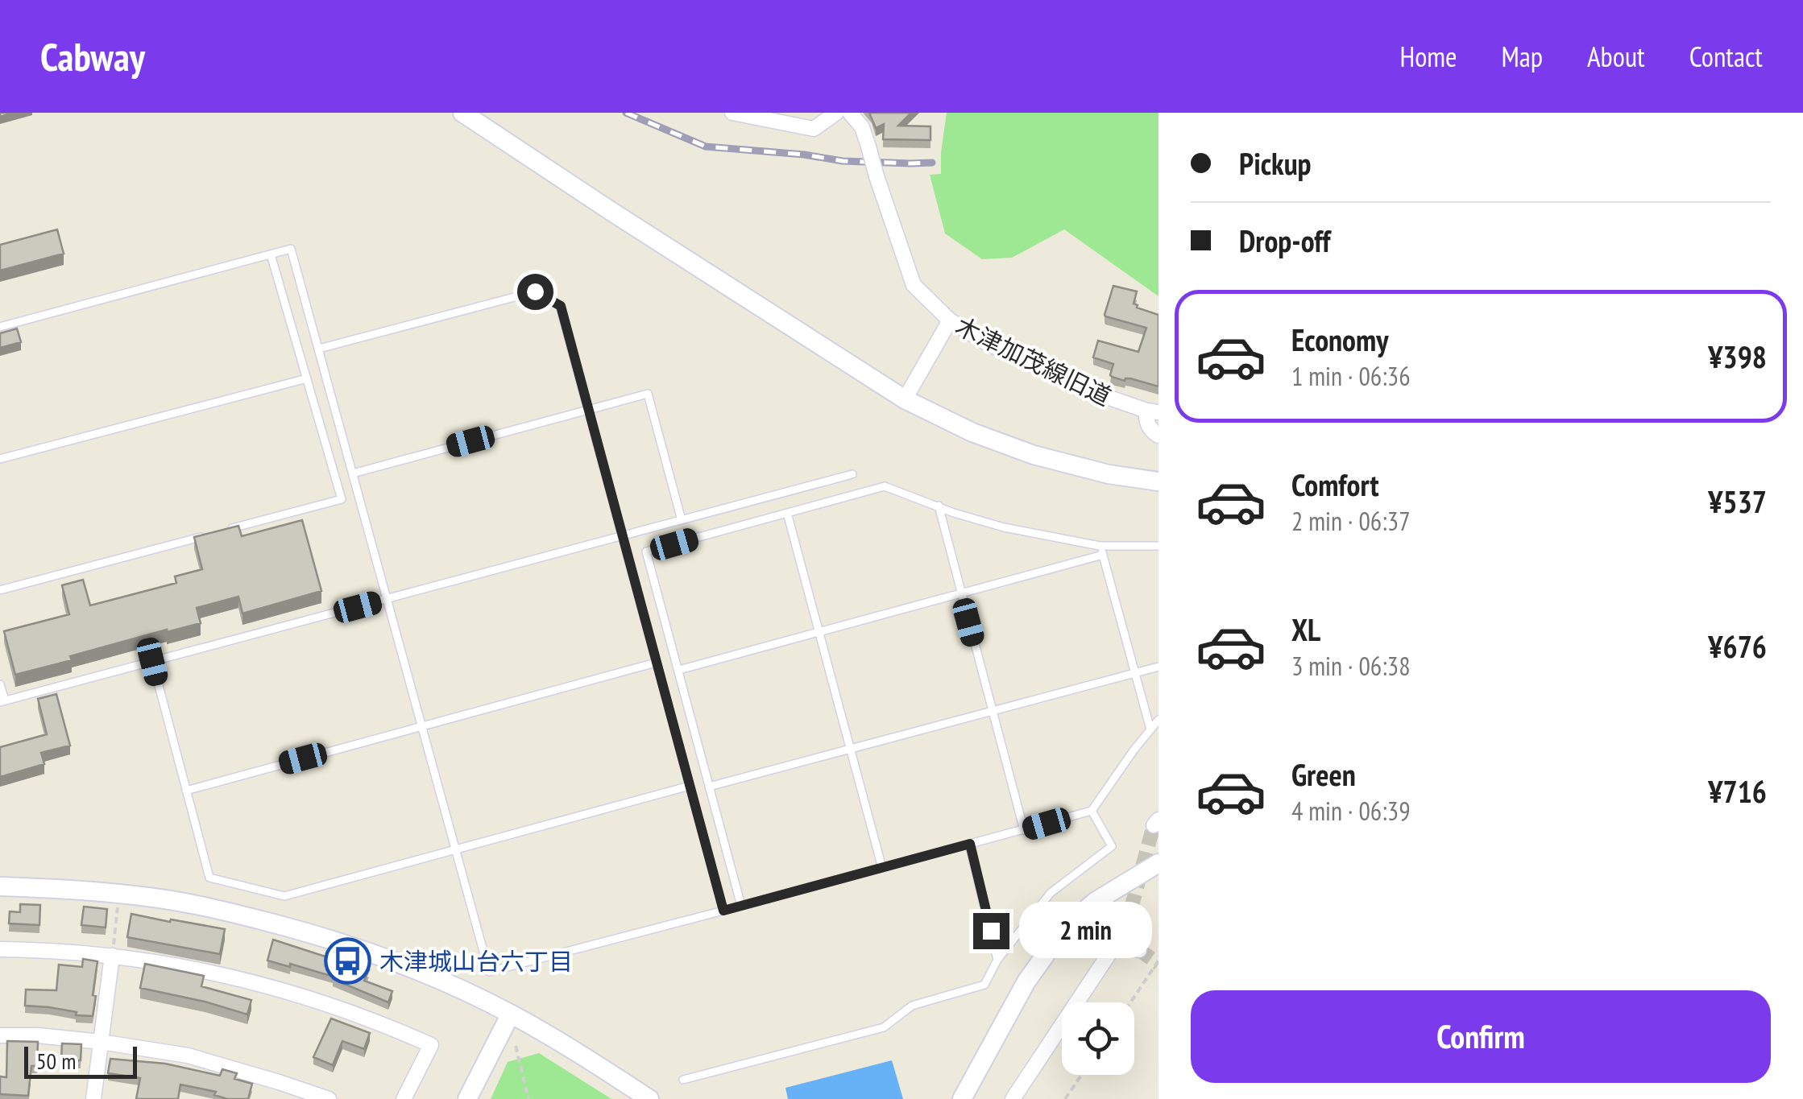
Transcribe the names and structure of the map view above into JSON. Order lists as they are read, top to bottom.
{
  "streets": {
    "street": ["木津加茂線旧道"]
  },
  "places": {
    "bus stop": ["木津城山台六丁目"]
  },
  "scale_bar": "50 m",
  "page": {
    "header": "Cabway",
    "nav": [
      "Home",
      "Map",
      "About",
      "Contact"
    ],
    "banner": ["Pickup", "Drop-off"],
    "list": [
      {
        "name": "Economy",
        "note": "1 min · 06:36",
        "value": "¥398"
      },
      {
        "name": "Comfort",
        "note": "2 min · 06:37",
        "value": "¥537"
      },
      {
        "name": "XL",
        "note": "3 min · 06:38",
        "value": "¥676"
      },
      {
        "name": "Green",
        "note": "4 min · 06:39",
        "value": "¥716"
      }
    ],
    "bubble": "2 min",
    "buttons": "Confirm",
    "scale": "50 m"
  }
}
